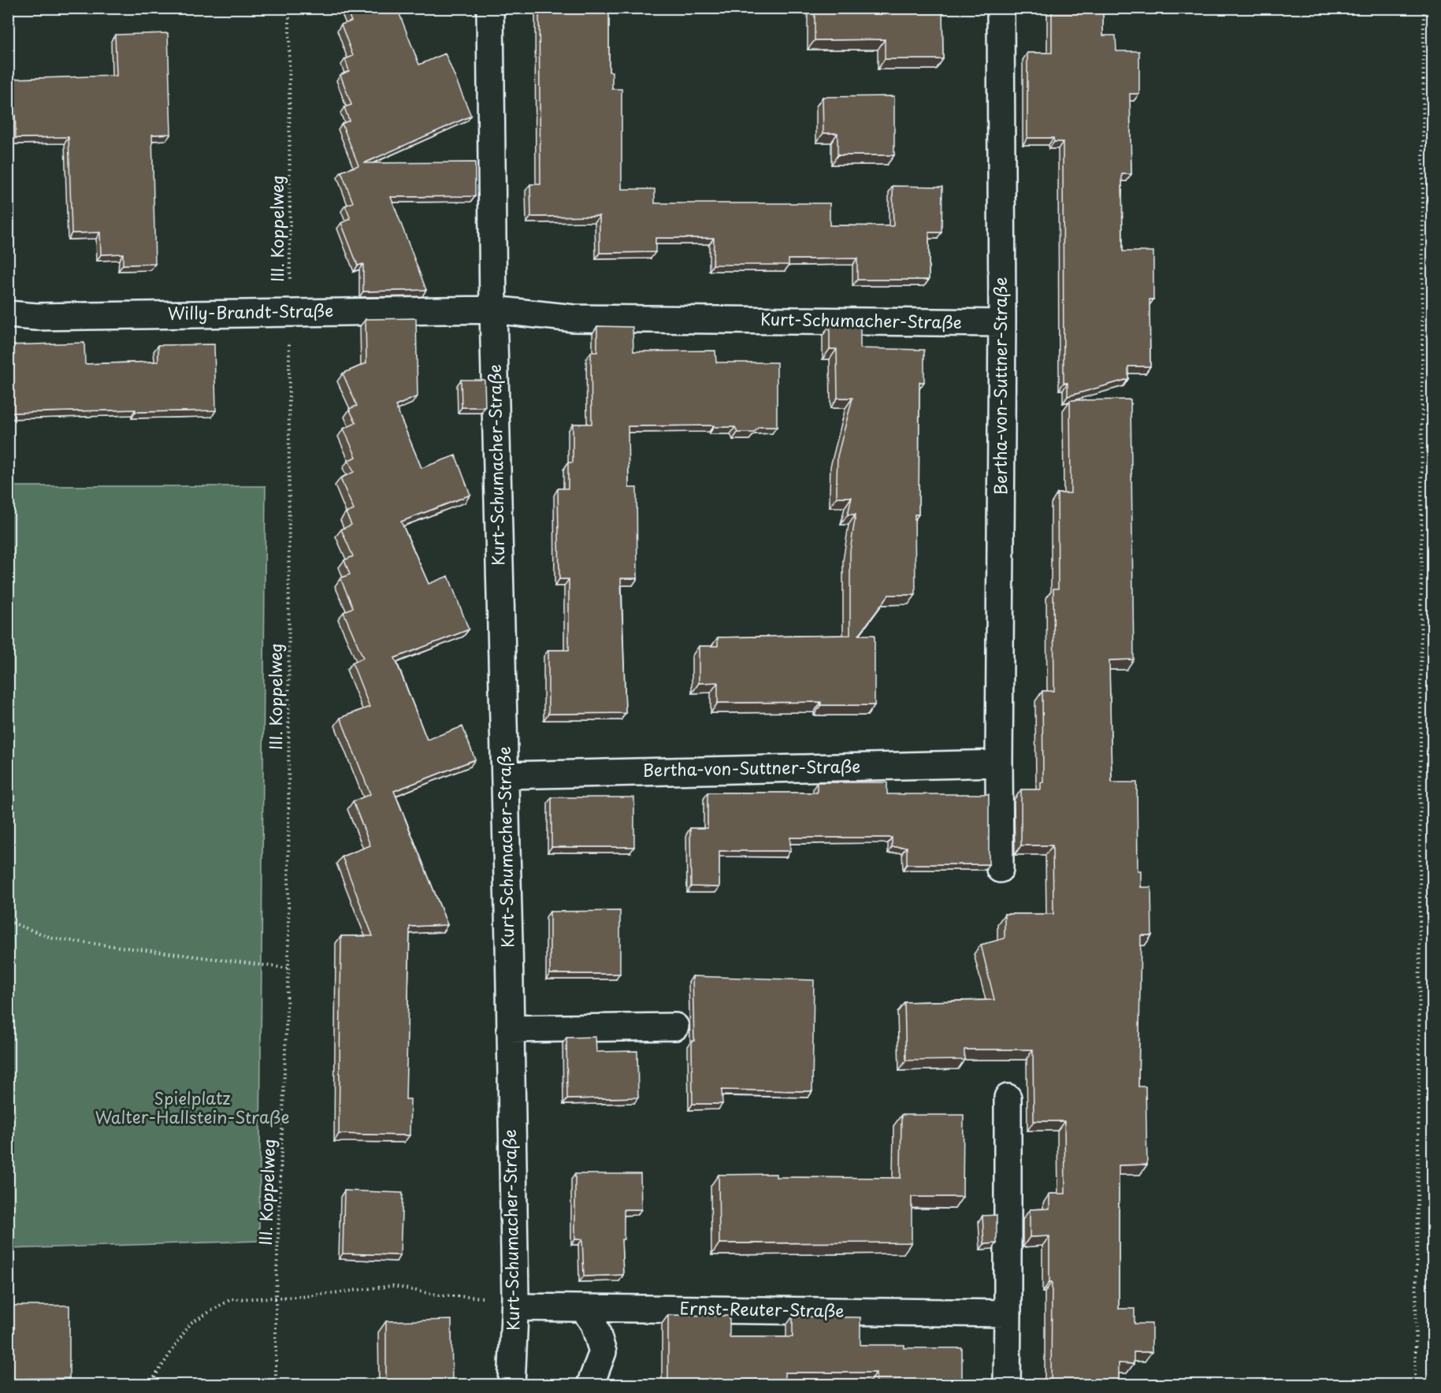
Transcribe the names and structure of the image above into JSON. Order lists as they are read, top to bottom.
{
  "streets": {
    "street": [
      "Willy-Brandt-Straße",
      "Kurt-Schumacher-Straße",
      "Bertha-von-Suttner-Straße",
      "Ernst-Reuter-Straße"
    ],
    "path": ["III. Koppelweg"]
  },
  "crossings": [
    ["III. Koppelweg", "Willy-Brandt-Straße"],
    ["Willy-Brandt-Straße", "Kurt-Schumacher-Straße"],
    ["Kurt-Schumacher-Straße", "Bertha-von-Suttner-Straße"],
    ["Kurt-Schumacher-Straße", "Ernst-Reuter-Straße"]
  ],
  "parks": ["Spielplatz Walter-Hallstein-Straße"]
}
